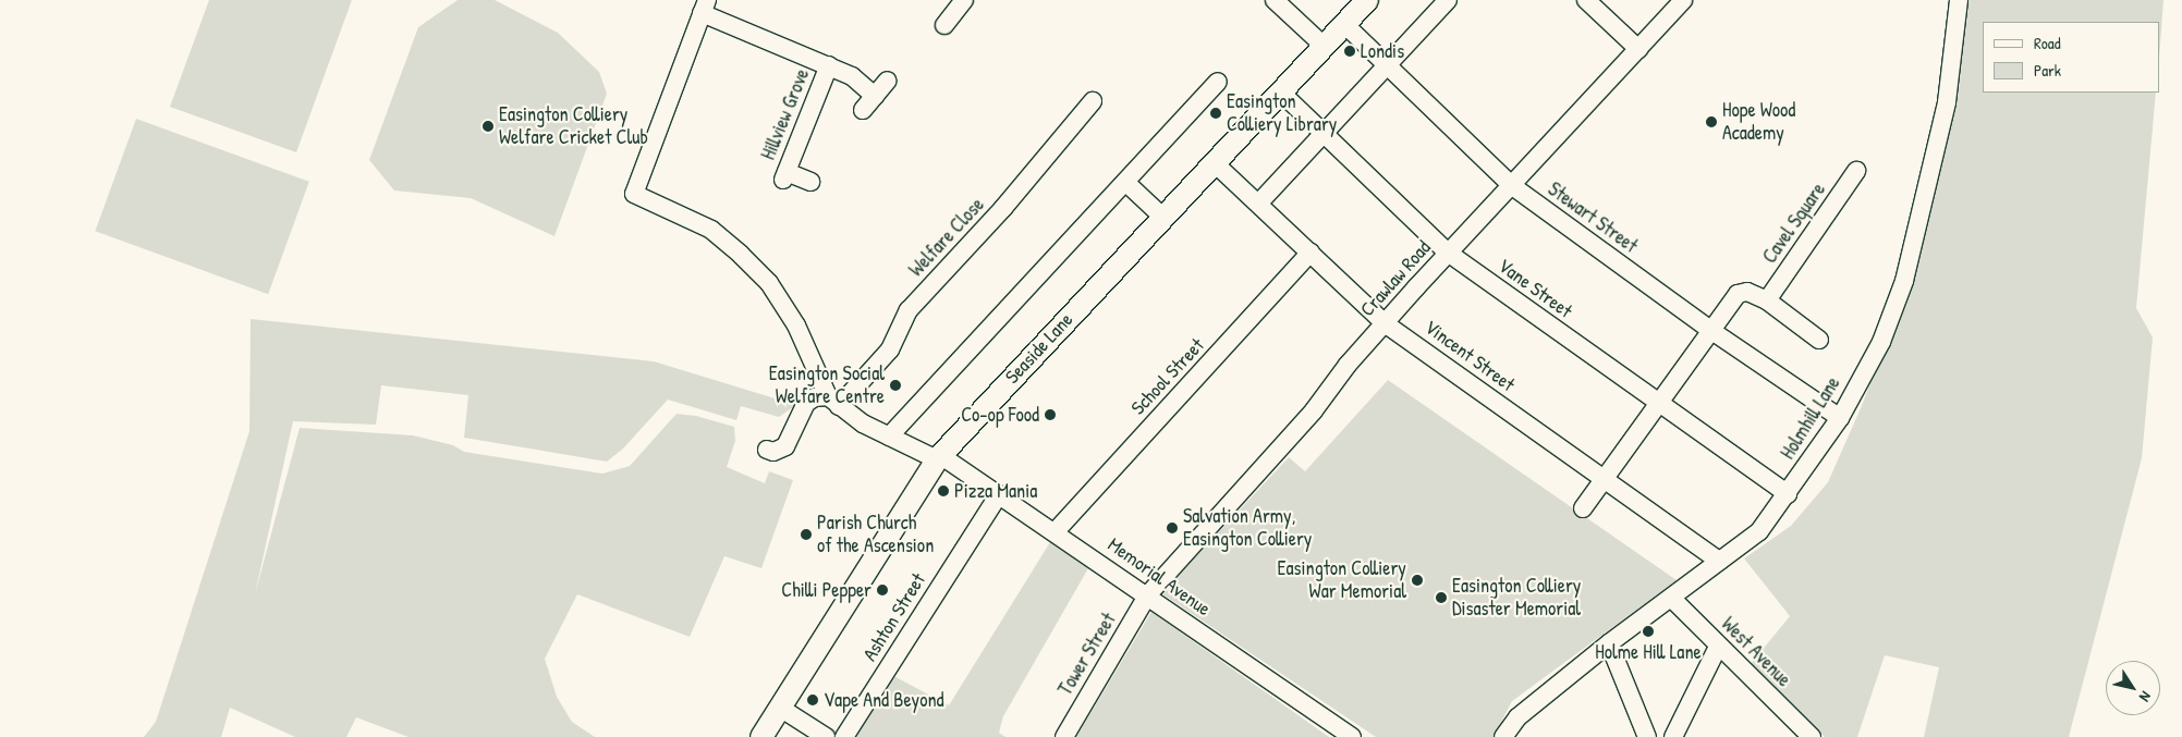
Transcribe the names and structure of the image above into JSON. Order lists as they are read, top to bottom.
{
  "streets": {
    "main road": ["Seaside Lane"],
    "street": [
      "Hillview Grove",
      "Stewart Street",
      "Cavel Square",
      "Welfare Close",
      "Crawlaw Road",
      "Vane Street",
      "Vincent Street",
      "School Street",
      "Holmhill Lane",
      "Memorial Avenue",
      "Ashton Street",
      "West Avenue",
      "Tower Street"
    ]
  },
  "crossings": [
    ["Stewart Street", "Crawlaw Road"],
    ["Stewart Street", "Seaside Lane"],
    ["Stewart Street", "Holmhill Lane"],
    ["Welfare Close", "Memorial Avenue"],
    ["Crawlaw Road", "Vane Street"],
    ["Crawlaw Road", "Vincent Street"],
    ["Crawlaw Road", "Memorial Avenue"],
    ["Crawlaw Road", "Tower Street"],
    ["Vane Street", "Seaside Lane"],
    ["Vane Street", "Holmhill Lane"],
    ["Seaside Lane", "Vincent Street"],
    ["Seaside Lane", "Memorial Avenue"],
    ["Vincent Street", "School Street"],
    ["Vincent Street", "Holmhill Lane"],
    ["School Street", "Memorial Avenue"],
    ["Holmhill Lane", "West Avenue"],
    ["Memorial Avenue", "Ashton Street"],
    ["Memorial Avenue", "Tower Street"]
  ],
  "places": [
    "Londis",
    "Easington Colliery Library",
    "Hope Wood Academy",
    "Easington Colliery Welfare Cricket Club",
    "Easington Social Welfare Centre",
    "Co-op Food",
    "Pizza Mania",
    "Salvation Army, Easington Colliery",
    "Parish Church of the Ascension",
    "Easington Colliery War Memorial",
    "Chilli Pepper",
    "Easington Colliery Disaster Memorial",
    "Holme Hill Lane",
    "Vape And Beyond"
  ],
  "legend": ["Road", "Park"],
  "north": "bottom right"
}
